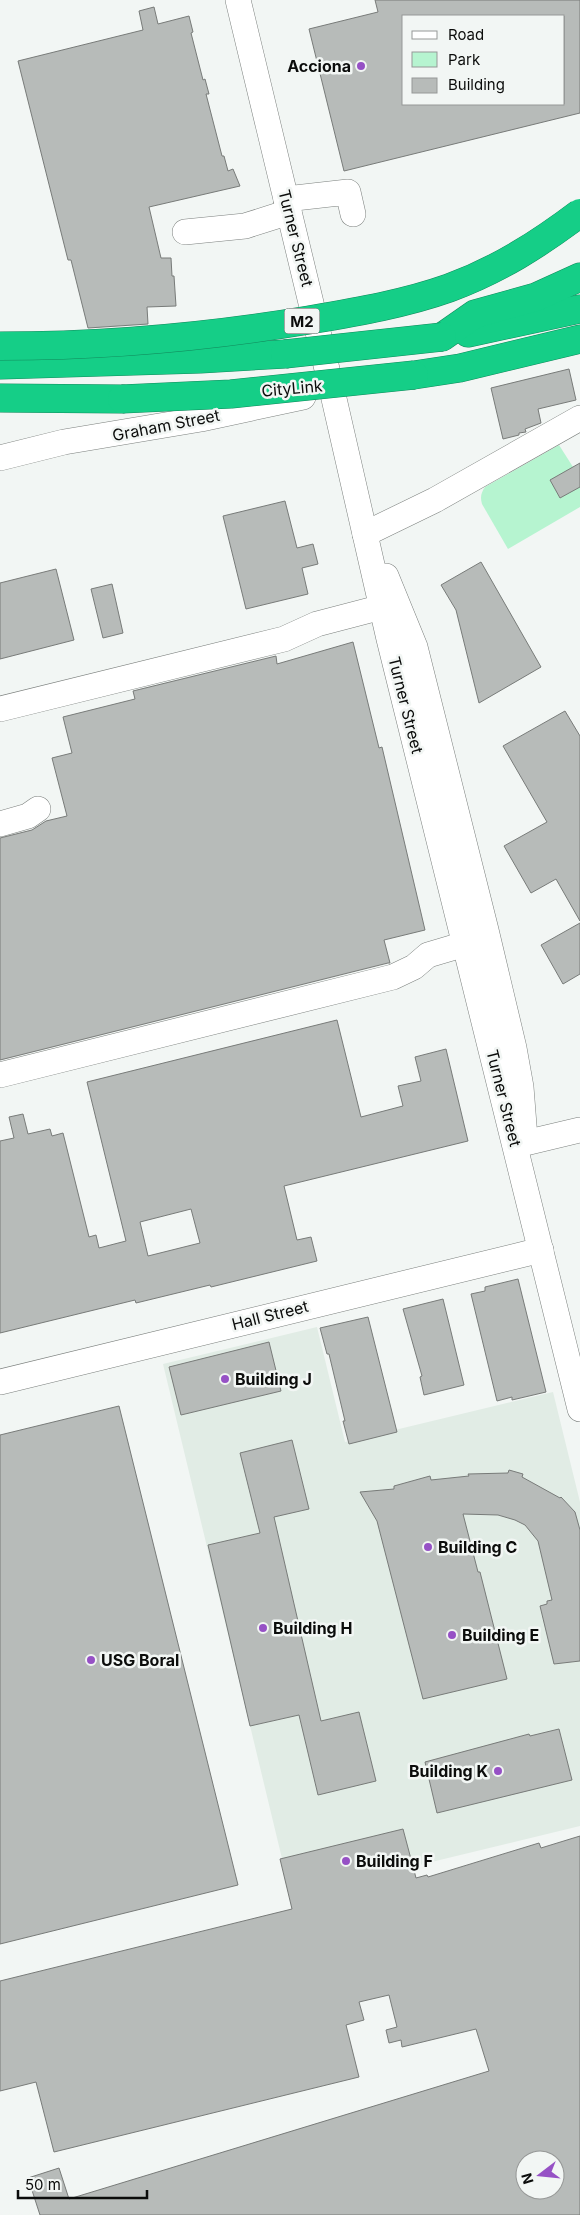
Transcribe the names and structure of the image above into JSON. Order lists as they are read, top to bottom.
{
  "streets": {
    "highway": ["M2", "CityLink"],
    "street": ["Turner Street", "Graham Street", "Hall Street"]
  },
  "crossings": [
    ["Turner Street", "Graham Street"],
    ["Turner Street", "Hall Street"]
  ],
  "places": [
    "Acciona",
    "Building J",
    "Building C",
    "Building H",
    "Building E",
    "USG Boral",
    "Building K",
    "Building F"
  ],
  "legend": ["Road", "Park", "Building"],
  "scale_bar": "50 m",
  "north": "left"
}
